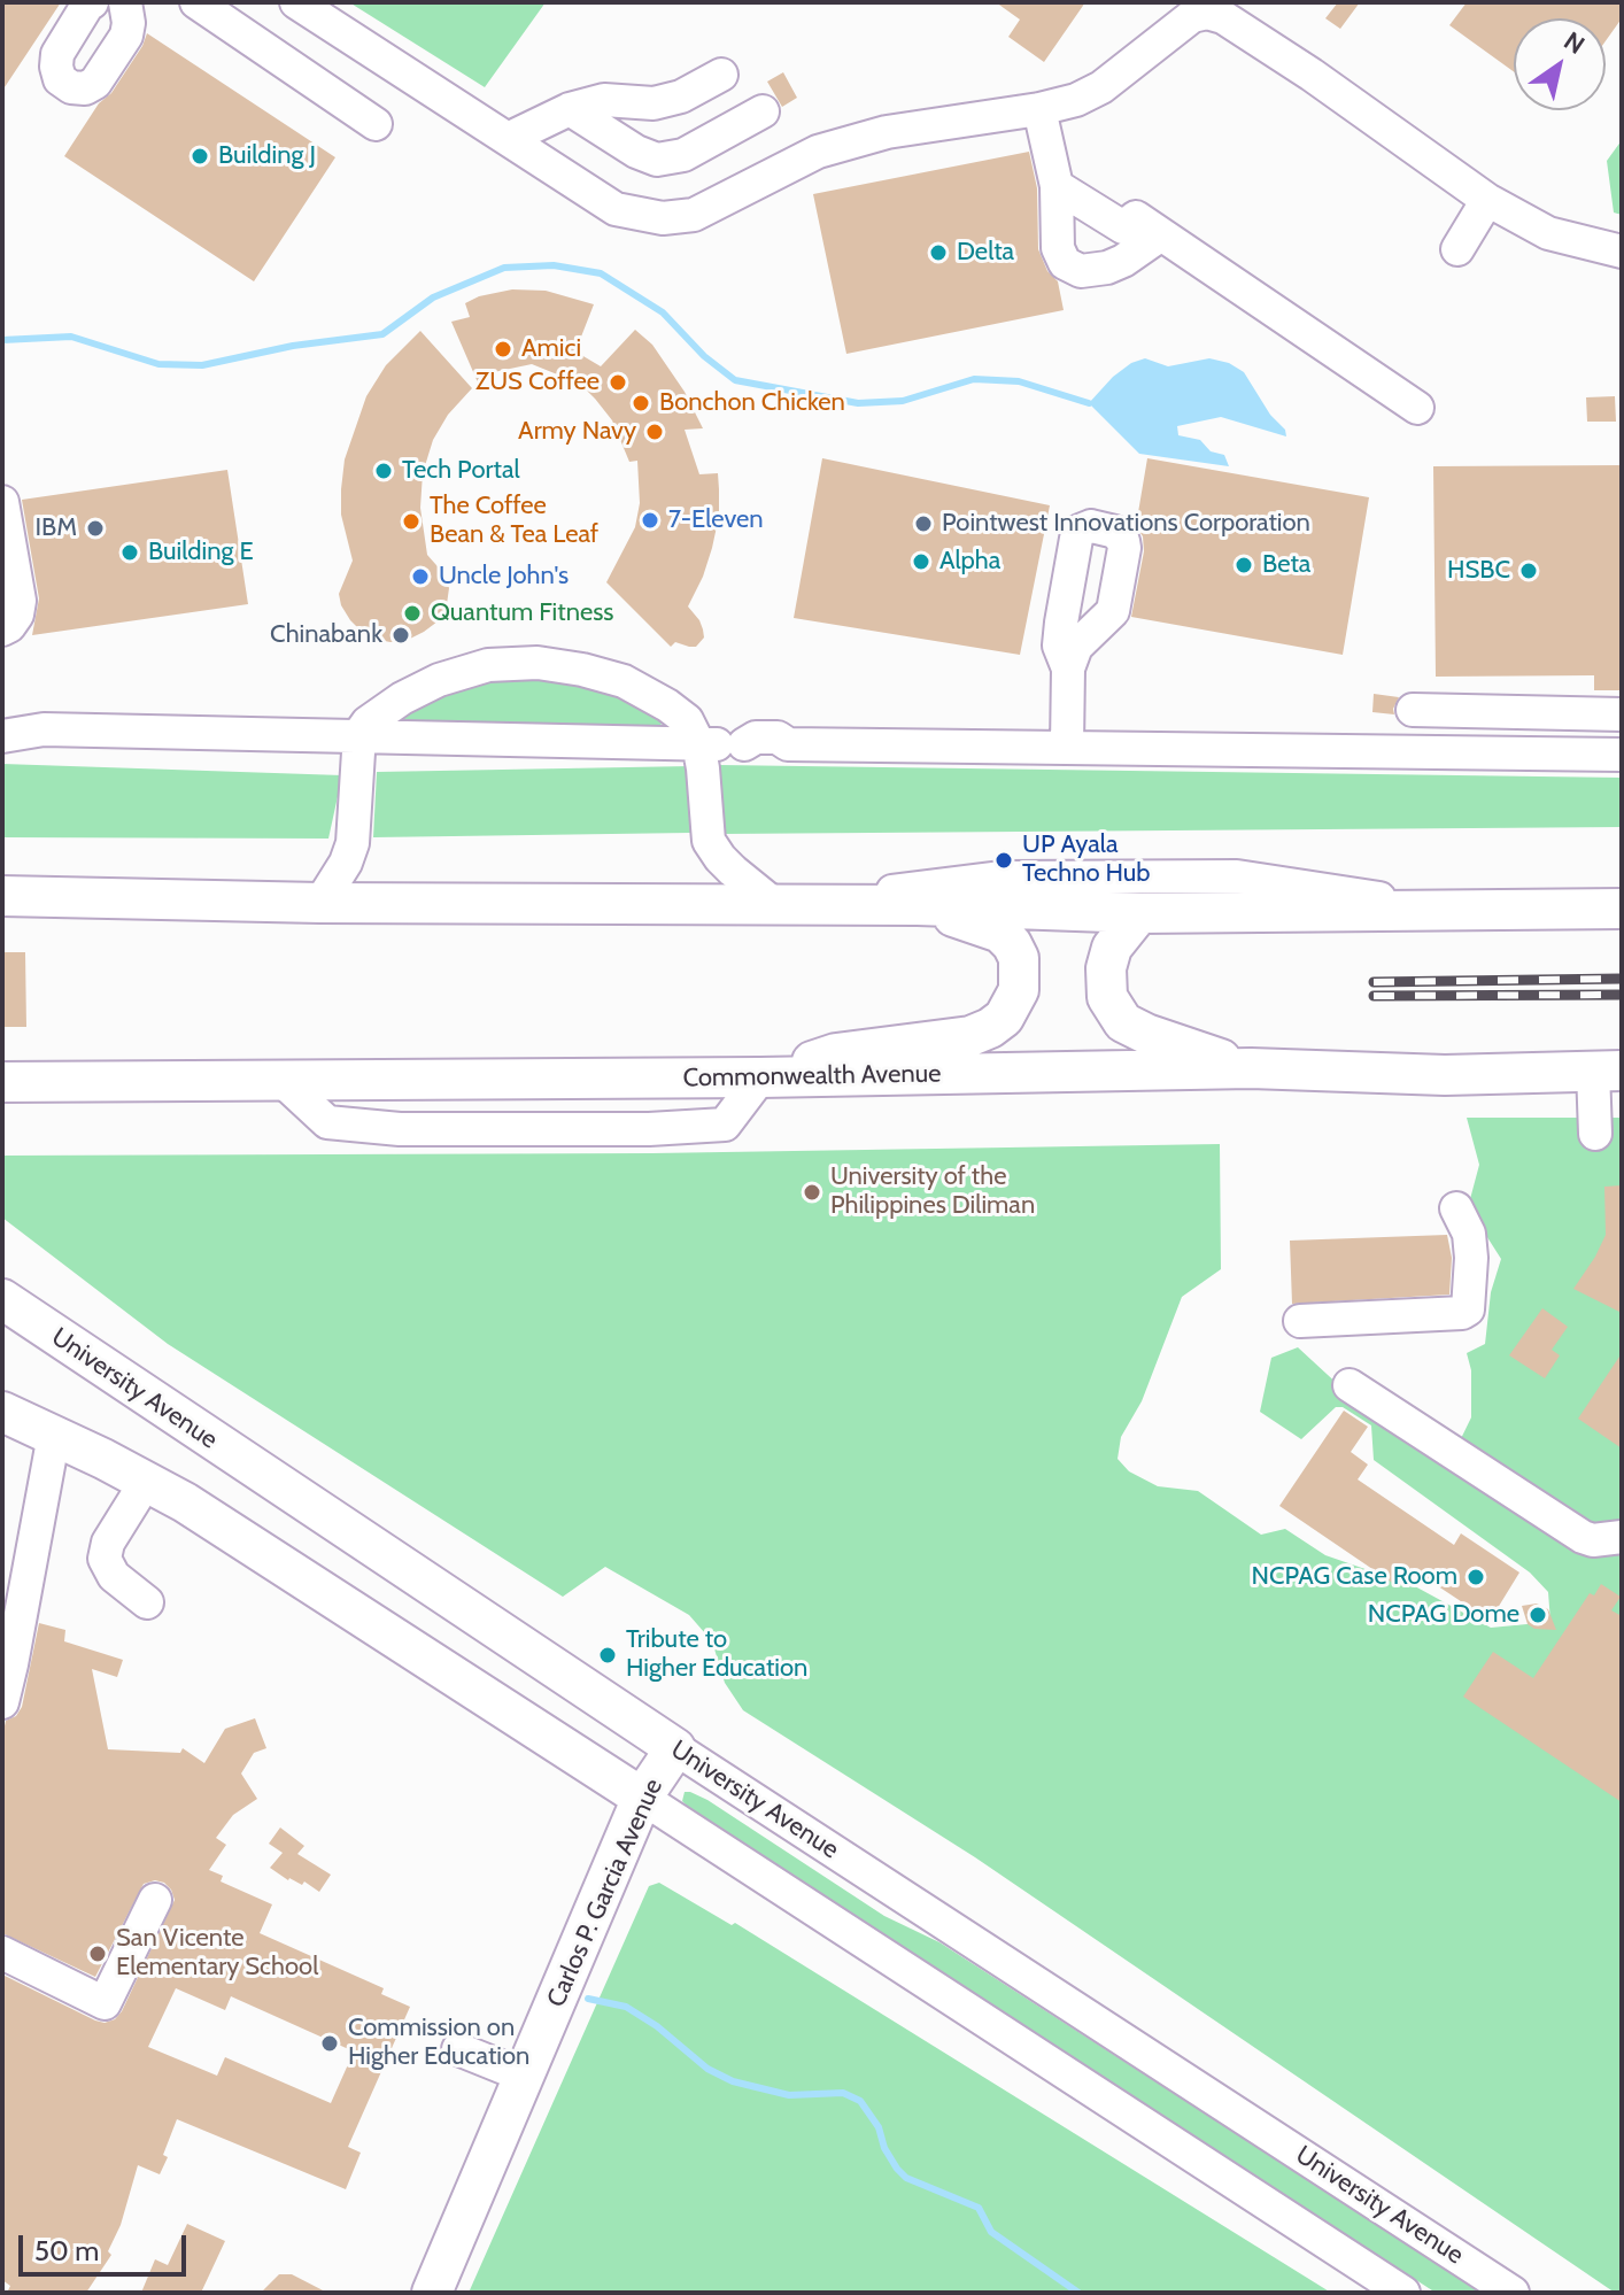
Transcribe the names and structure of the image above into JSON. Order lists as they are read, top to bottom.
{
  "streets": {
    "main road": ["Commonwealth Avenue", "University Avenue", "Carlos P. Garcia Avenue"]
  },
  "crossings": [
    ["University Avenue", "Carlos P. Garcia Avenue"]
  ],
  "places": [
    "Building J",
    "Delta",
    "Amici",
    "ZUS Coffee",
    "Bonchon Chicken",
    "Army Navy",
    "Tech Portal",
    "7-Eleven",
    "The Coffee Bean & Tea Leaf",
    "Pointwest Innovations Corporation",
    "IBM",
    "Building E",
    "Alpha",
    "Beta",
    "HSBC",
    "Uncle John's",
    "Quantum Fitness",
    "Chinabank",
    "UP Ayala Techno Hub",
    "University of the Philippines Diliman",
    "NCPAG Case Room",
    "NCPAG Dome",
    "Tribute to Higher Education",
    "San Vicente Elementary School",
    "Commission on Higher Education"
  ],
  "scale_bar": "50 m",
  "north": "top right"
}
